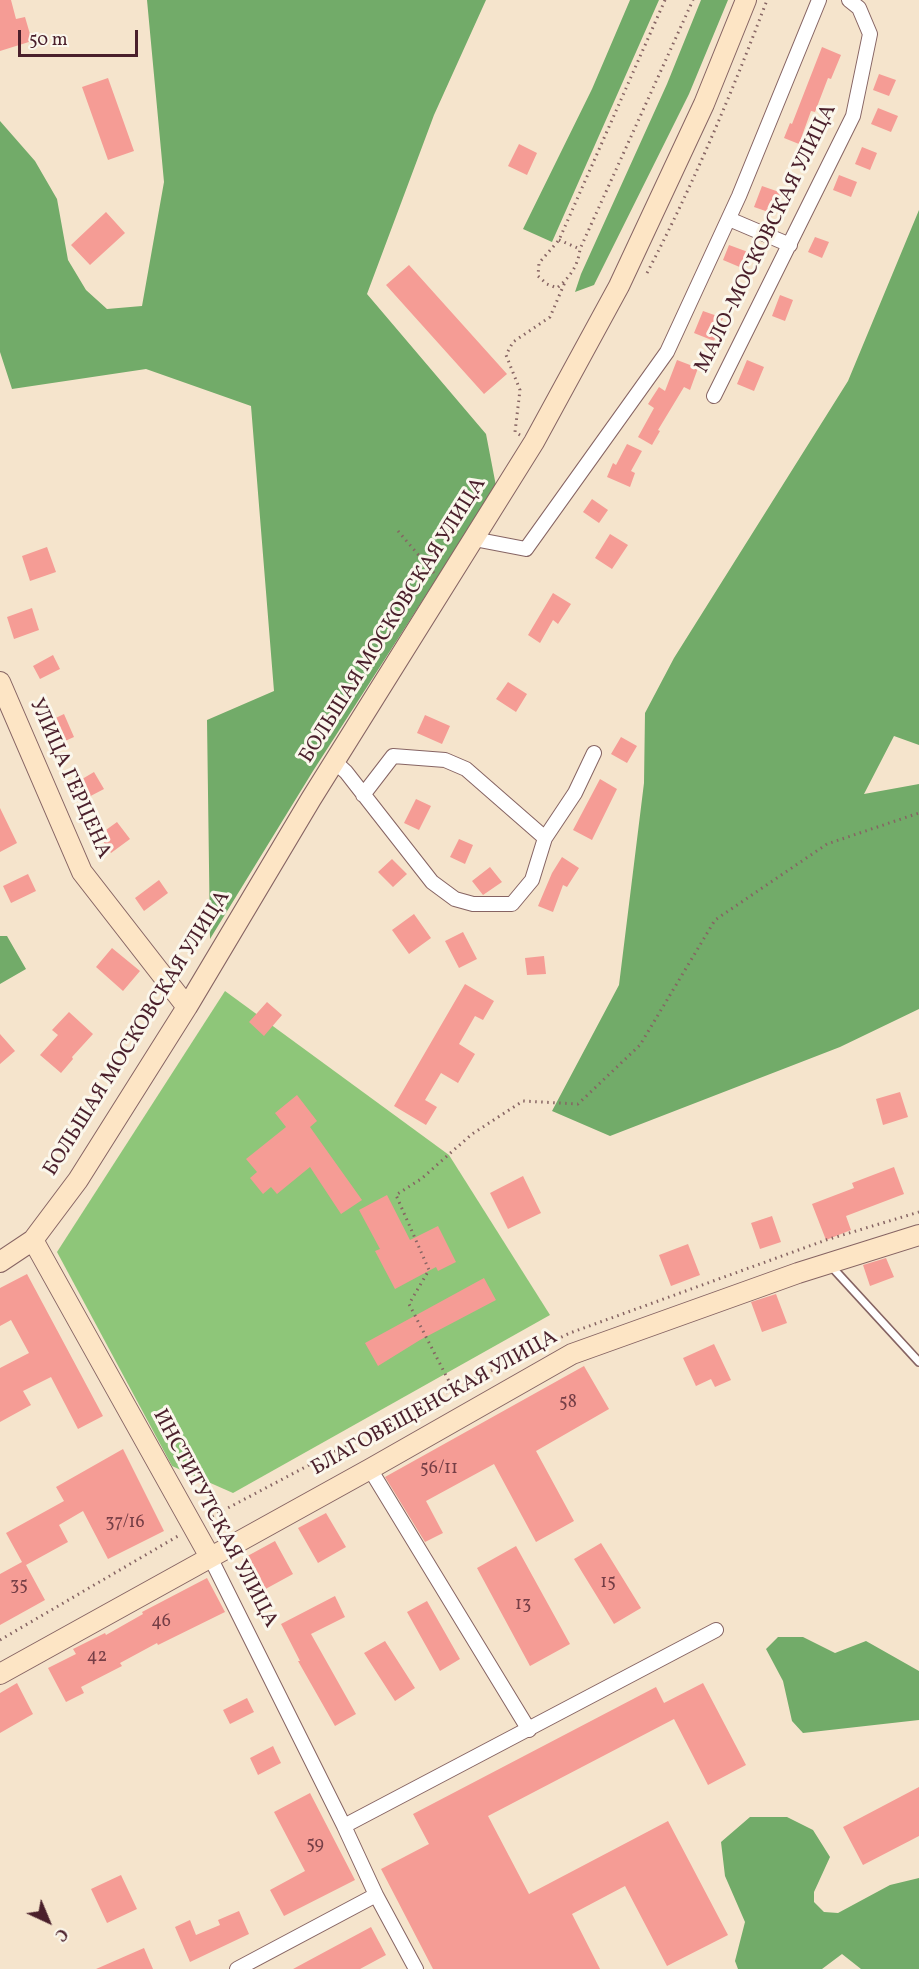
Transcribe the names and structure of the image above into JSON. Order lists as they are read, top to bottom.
{
  "streets": {
    "main road": [
      "БОЛЬШАЯ МОСКОВСКАЯ УЛИЦА",
      "УЛИЦА ГЕРЦЕНА",
      "БЛАГОВЕЩЕНСКАЯ УЛИЦА",
      "ИНСТИТУТСКАЯ УЛИЦА"
    ],
    "street": ["МАЛО-МОСКОВСКАЯ УЛИЦА"]
  },
  "crossings": [
    ["БОЛЬШАЯ МОСКОВСКАЯ УЛИЦА", "УЛИЦА ГЕРЦЕНА"],
    ["БОЛЬШАЯ МОСКОВСКАЯ УЛИЦА", "ИНСТИТУТСКАЯ УЛИЦА"],
    ["БЛАГОВЕЩЕНСКАЯ УЛИЦА", "ИНСТИТУТСКАЯ УЛИЦА"]
  ],
  "house_numbers": [
    "58",
    "56/11",
    "37/16",
    "15",
    "35",
    "13",
    "46",
    "42",
    "59"
  ],
  "scale_bar": "50 m",
  "north": "bottom right"
}
